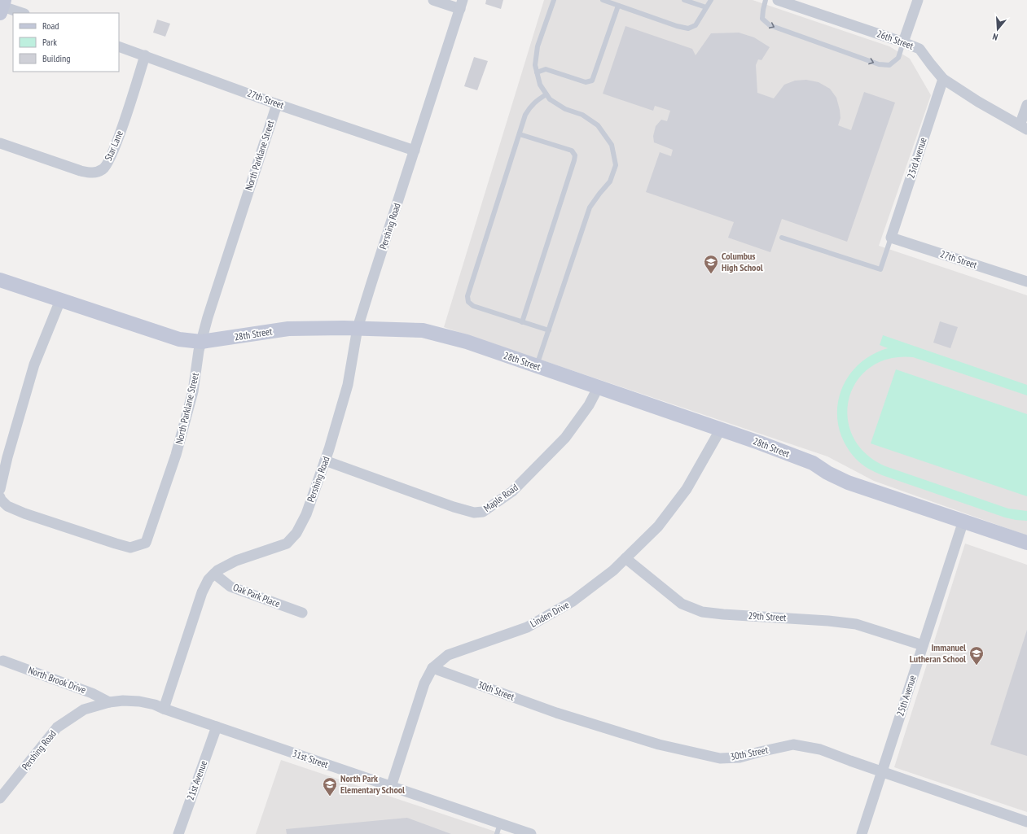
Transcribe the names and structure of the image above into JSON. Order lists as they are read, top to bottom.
{
  "streets": {
    "street": [
      "26th Street",
      "27th Street",
      "Star Lane",
      "North Parklane Street",
      "23rd Avenue",
      "Pershing Road",
      "28th Street",
      "Maple Road",
      "Oak Park Place",
      "Linden Drive",
      "29th Street",
      "North Brook Drive",
      "30th Street",
      "25th Avenue",
      "31st Street",
      "21st Avenue"
    ]
  },
  "crossings": [
    ["26th Street", "23rd Avenue"],
    ["27th Street", "Star Lane"],
    ["27th Street", "North Parklane Street"],
    ["27th Street", "23rd Avenue"],
    ["27th Street", "Pershing Road"],
    ["North Parklane Street", "28th Street"],
    ["Pershing Road", "28th Street"],
    ["Pershing Road", "Maple Road"],
    ["Pershing Road", "Oak Park Place"],
    ["Pershing Road", "North Brook Drive"],
    ["Pershing Road", "31st Street"],
    ["28th Street", "Maple Road"],
    ["28th Street", "Linden Drive"],
    ["28th Street", "25th Avenue"],
    ["Linden Drive", "29th Street"],
    ["Linden Drive", "30th Street"],
    ["Linden Drive", "31st Street"],
    ["29th Street", "25th Avenue"],
    ["30th Street", "25th Avenue"],
    ["31st Street", "21st Avenue"]
  ],
  "places": {
    "school or university": ["Columbus High School", "Immanuel Lutheran School", "North Park Elementary School"]
  },
  "legend": ["Road", "Park", "Building"],
  "north": "bottom"
}
